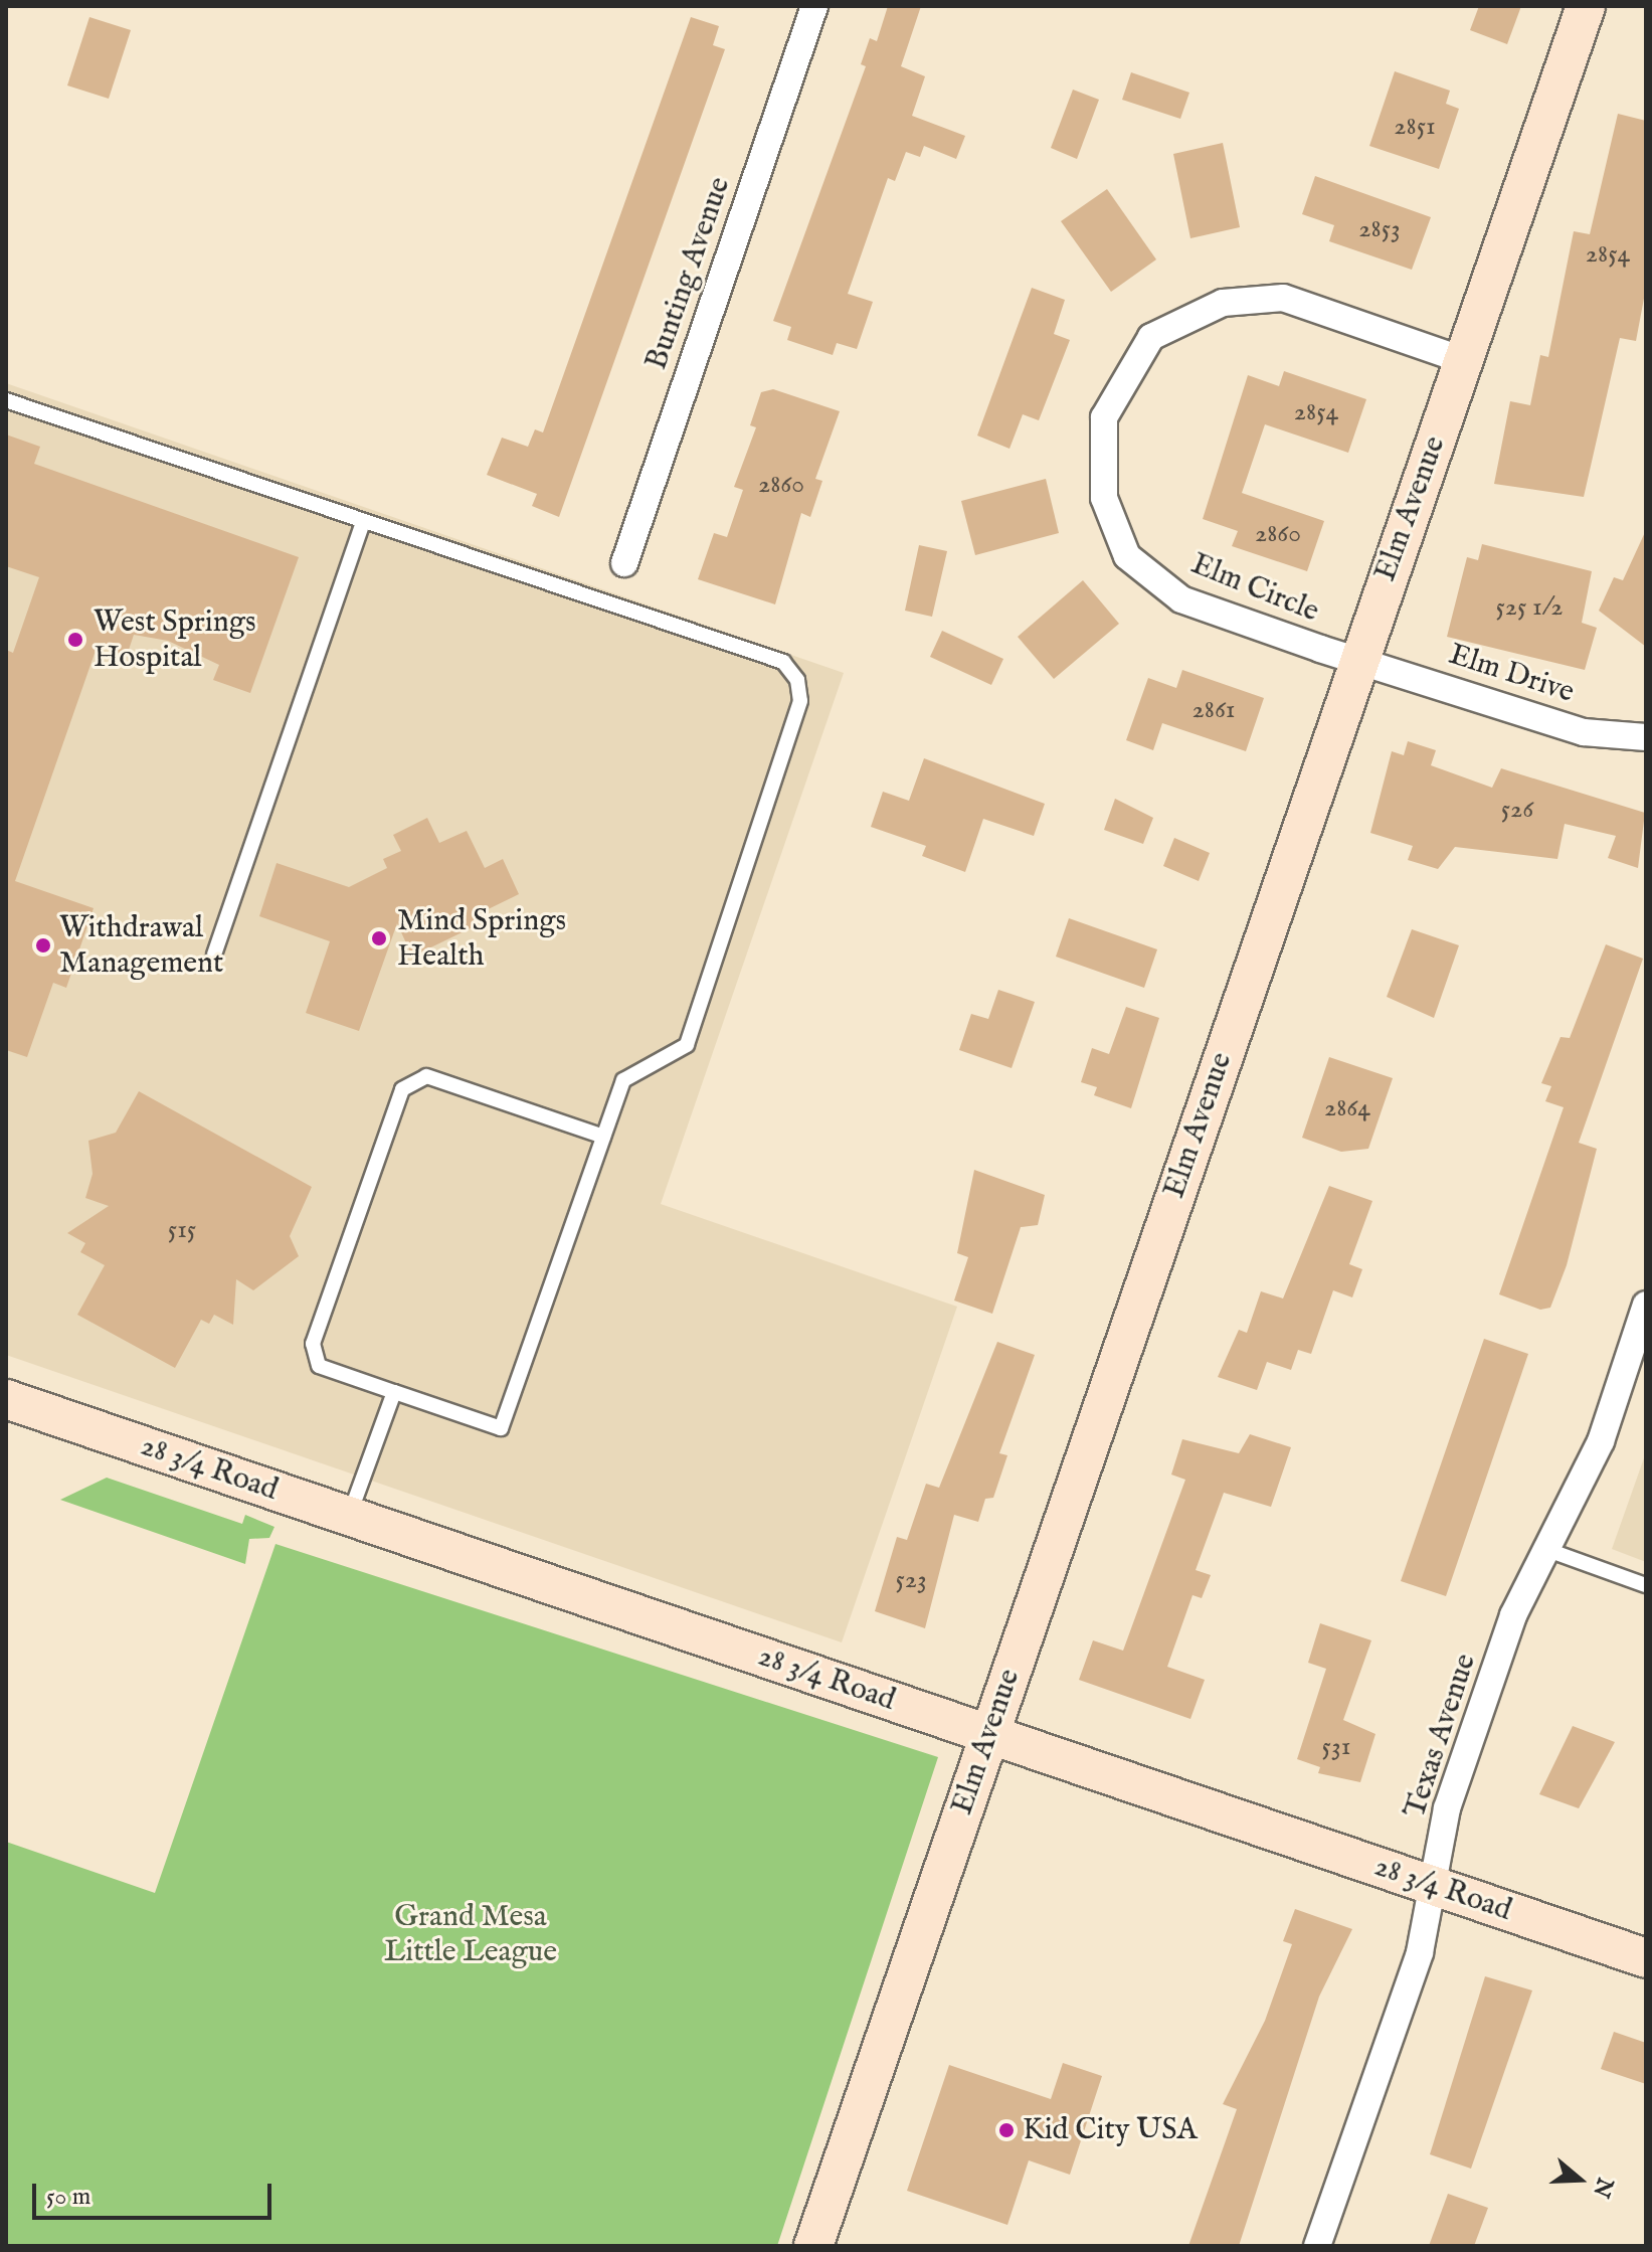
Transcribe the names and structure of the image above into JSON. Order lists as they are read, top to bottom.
{
  "streets": {
    "street": [
      "Bunting Avenue",
      "Elm Avenue",
      "Elm Circle",
      "Elm Drive",
      "28 3/4 Road",
      "Texas Avenue"
    ]
  },
  "crossings": [
    ["Elm Avenue", "Elm Circle"],
    ["Elm Avenue", "Elm Drive"],
    ["Elm Avenue", "28 3/4 Road"],
    ["Elm Circle", "Elm Drive"],
    ["28 3/4 Road", "Texas Avenue"]
  ],
  "parks": ["Grand Mesa Little League"],
  "places": [
    "West Springs Hospital",
    "Mind Springs Health",
    "Withdrawal Management",
    "Kid City USA"
  ],
  "house_numbers": [
    "2851",
    "2853",
    "2854",
    "2854",
    "2860",
    "2860",
    "525 1/2",
    "2861",
    "526",
    "2864",
    "515",
    "523",
    "531"
  ],
  "scale_bar": "50 m",
  "north": "right"
}
